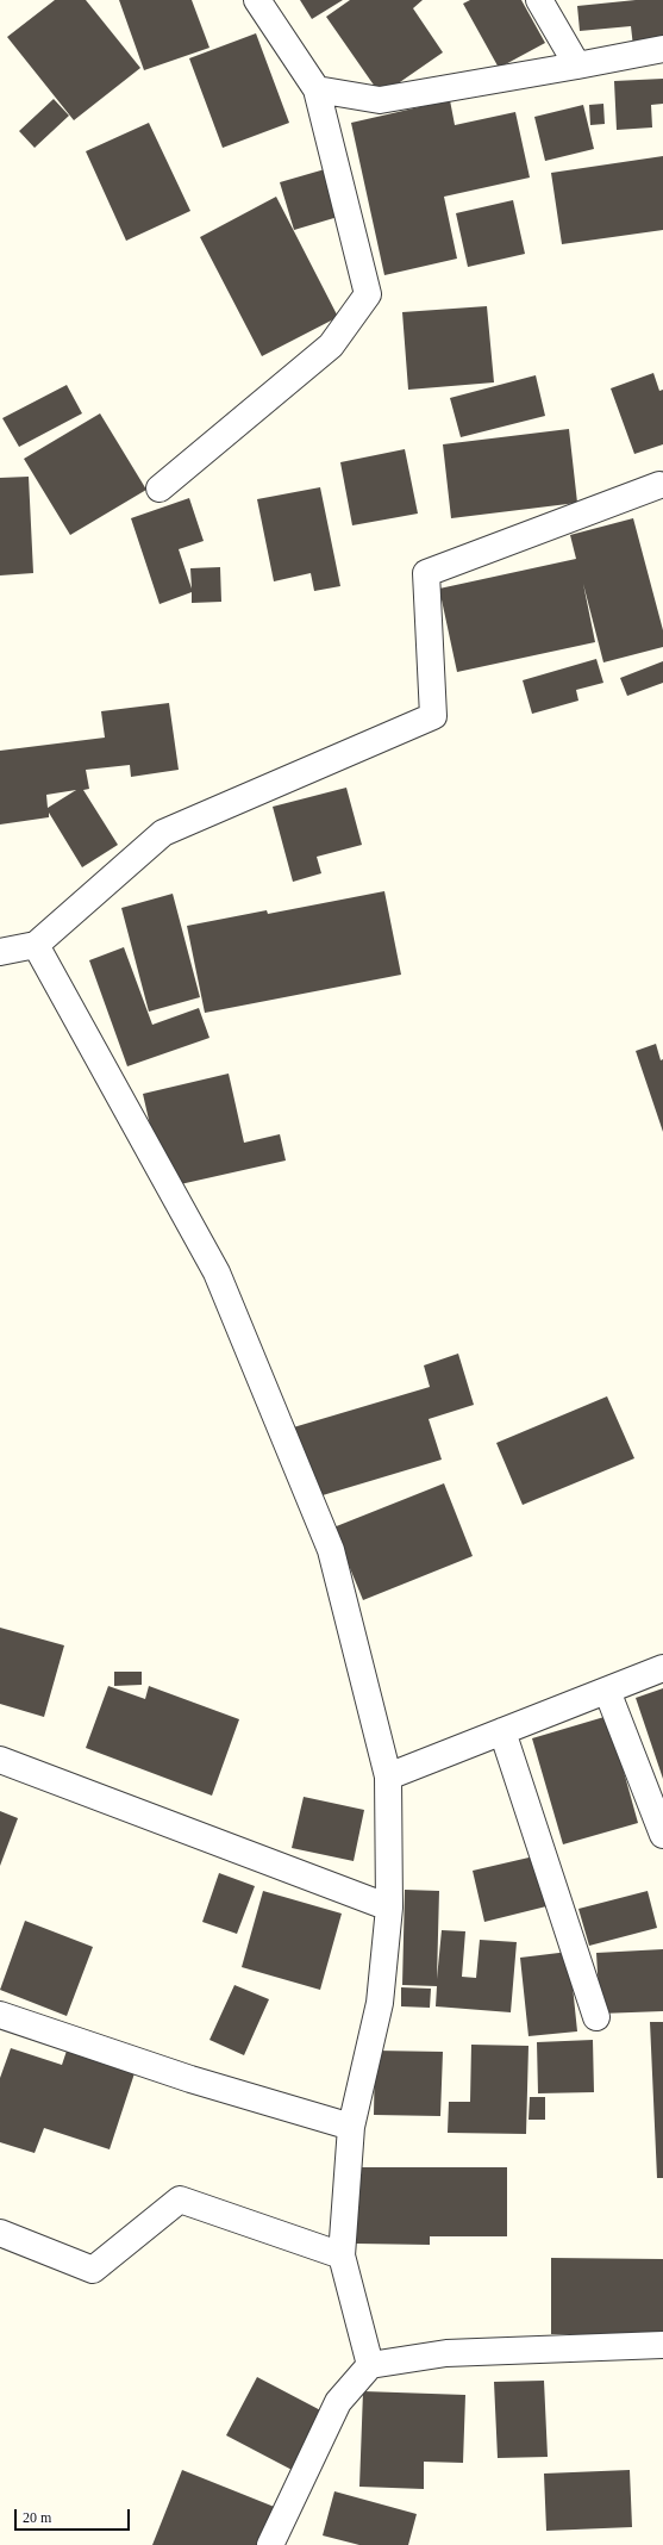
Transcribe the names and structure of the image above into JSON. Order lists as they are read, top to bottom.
{
  "scale_bar": "20 m"
}
